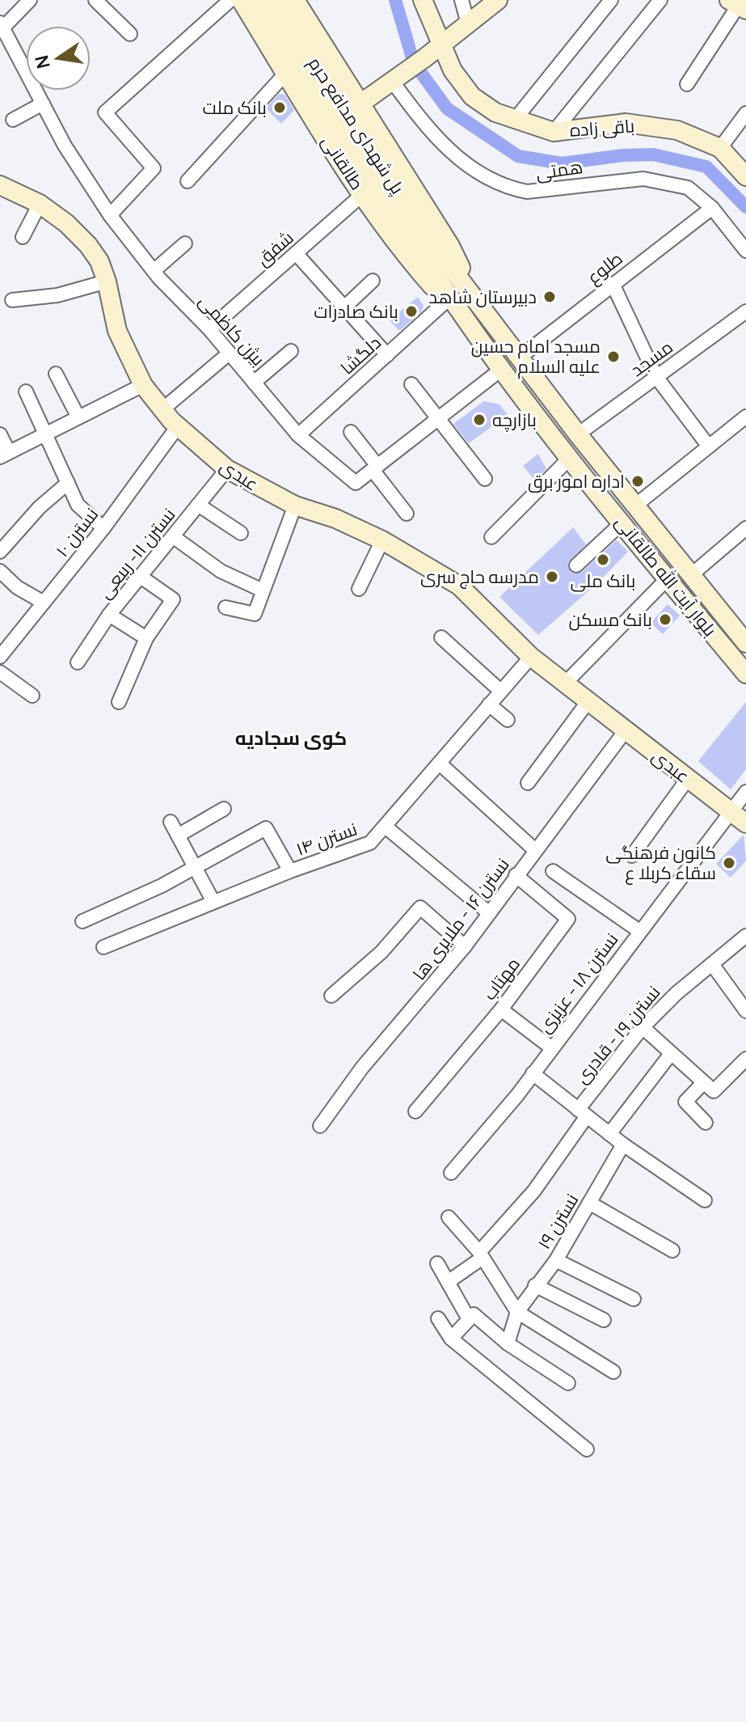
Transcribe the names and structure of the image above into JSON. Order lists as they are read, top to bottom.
{
  "streets": {
    "main road": [
      "پل شهدای مدافع حرم",
      "باقی زاده",
      "طالقانی",
      "عبدی",
      "بلوار آیت الله طالقانی"
    ],
    "street": [
      "همتی",
      "شفق",
      "طلوع",
      "بیژن کاظمی",
      "دلگشا",
      "مسجد",
      "نسترن ۱۰",
      "نسترن ۱۱- ربیعی",
      "نسترن ۱۴",
      "نسترن ۱۶ - ملایری ها",
      "مهتاب",
      "نسترن ۱۸ - عزیزی",
      "نسترن ۱۹ - قادری",
      "نسترن ۱۹"
    ]
  },
  "crossings": [
    ["پل شهدای مدافع حرم", "بلوار آیت الله طالقانی"],
    ["طالقانی", "شفق"],
    ["طالقانی", "دلگشا"],
    ["طالقانی", "بلوار آیت الله طالقانی"],
    ["همتی", "طلوع"],
    ["شفق", "بیژن کاظمی"],
    ["طلوع", "بلوار آیت الله طالقانی"],
    ["بیژن کاظمی", "دلگشا"],
    ["بیژن کاظمی", "بلوار آیت الله طالقانی"],
    ["مسجد", "بلوار آیت الله طالقانی"],
    ["عبدی", "نسترن ۱۰"],
    ["عبدی", "نسترن ۱۱- ربیعی"],
    ["عبدی", "نسترن ۱۴"],
    ["عبدی", "نسترن ۱۶ - ملایری ها"],
    ["عبدی", "نسترن ۱۸ - عزیزی"],
    ["نسترن ۱۶ - ملایری ها", "مهتاب"]
  ],
  "districts": ["کوی سجادیه"],
  "places": [
    "بانک ملت",
    "دبیرستان شاهد",
    "بانک صادرات",
    "مسجد امام حسین علیه السلام",
    "بازارچه",
    "اداره امور برق",
    "بانک ملی",
    "مدرسه حاج سری",
    "بانک مسکن",
    "کانون فرهنگی سقاء کربلا ع"
  ],
  "north": "left"
}
